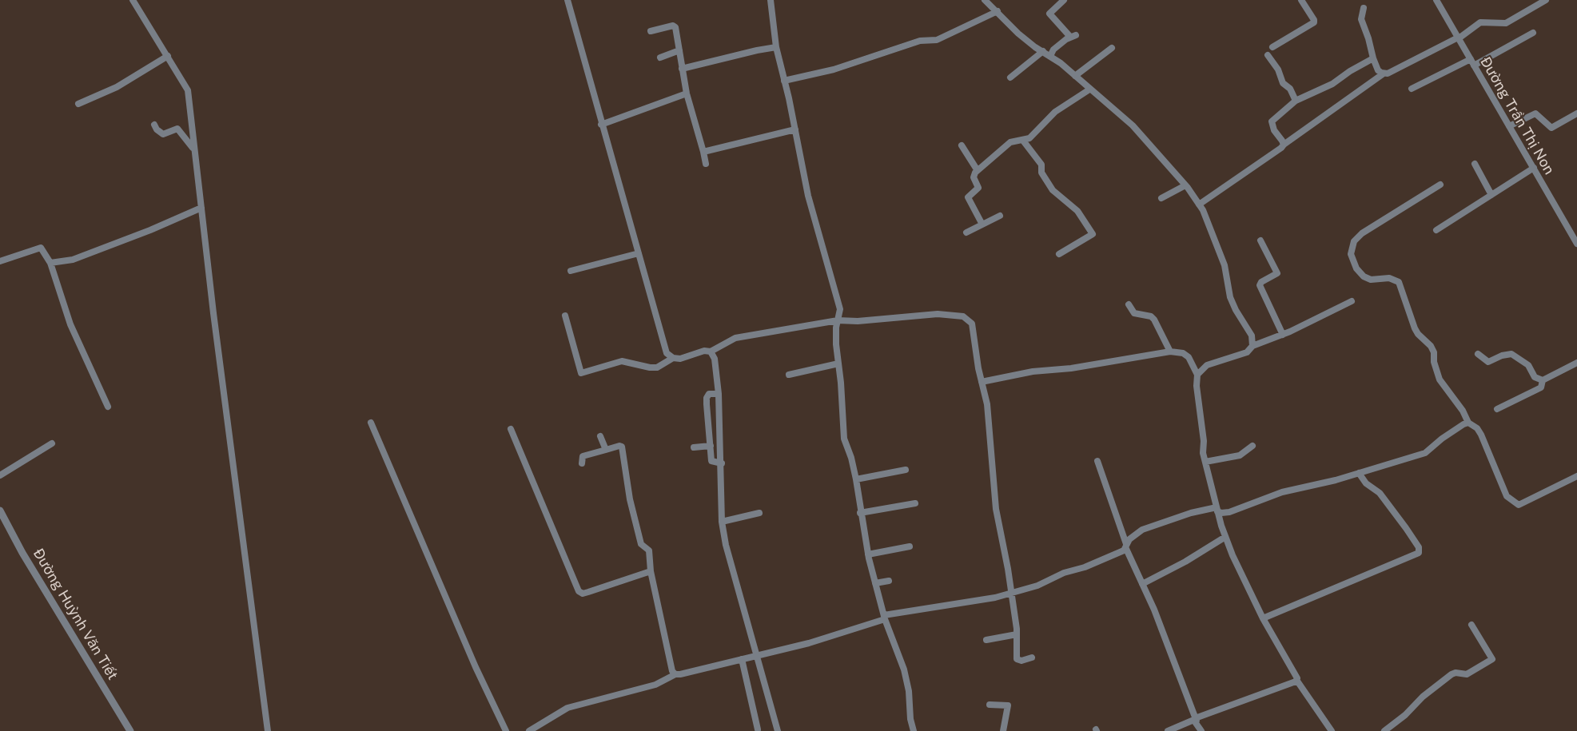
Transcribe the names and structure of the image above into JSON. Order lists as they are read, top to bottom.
{
  "streets": {
    "street": ["Đường Trần Thị Non", "Đường Huỳnh Văn Tiết"]
  }
}
